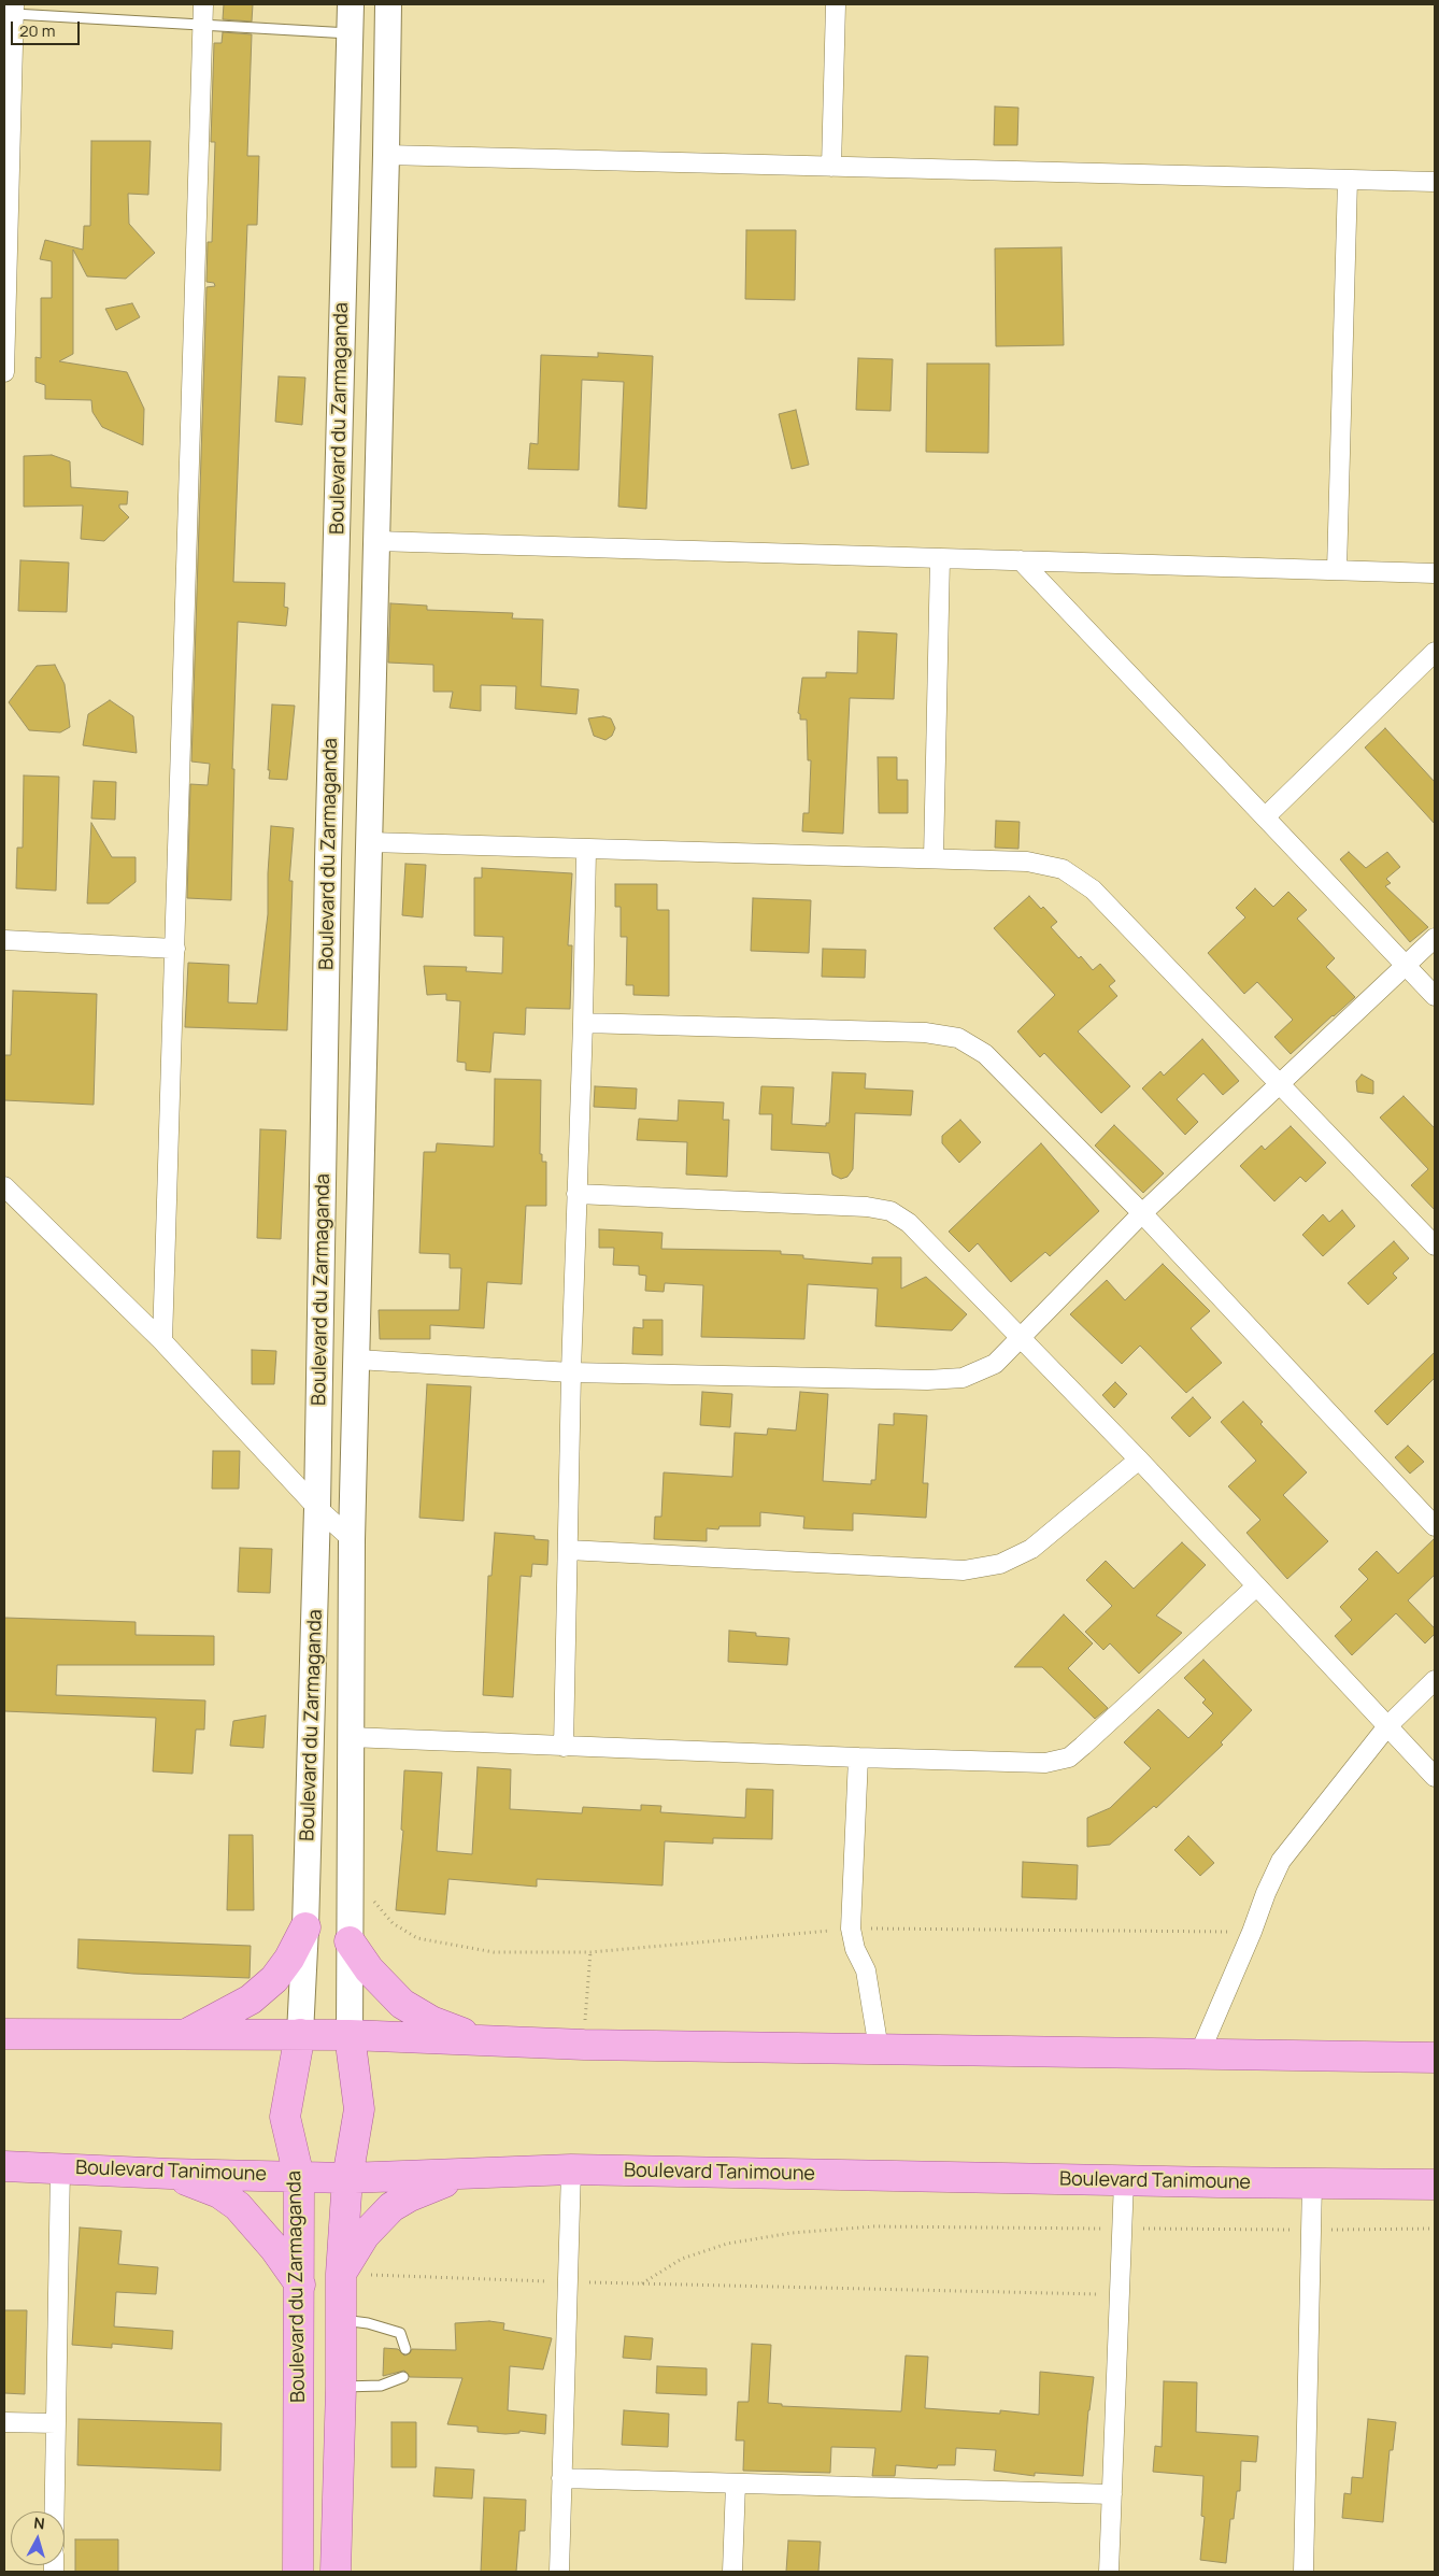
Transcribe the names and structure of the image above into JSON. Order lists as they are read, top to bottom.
{
  "streets": {
    "main road": ["Boulevard du Zarmaganda", "Boulevard Tanimoune"]
  },
  "crossings": [
    ["Boulevard du Zarmaganda", "Boulevard Tanimoune"]
  ],
  "scale_bar": "20 m",
  "north": "top"
}
